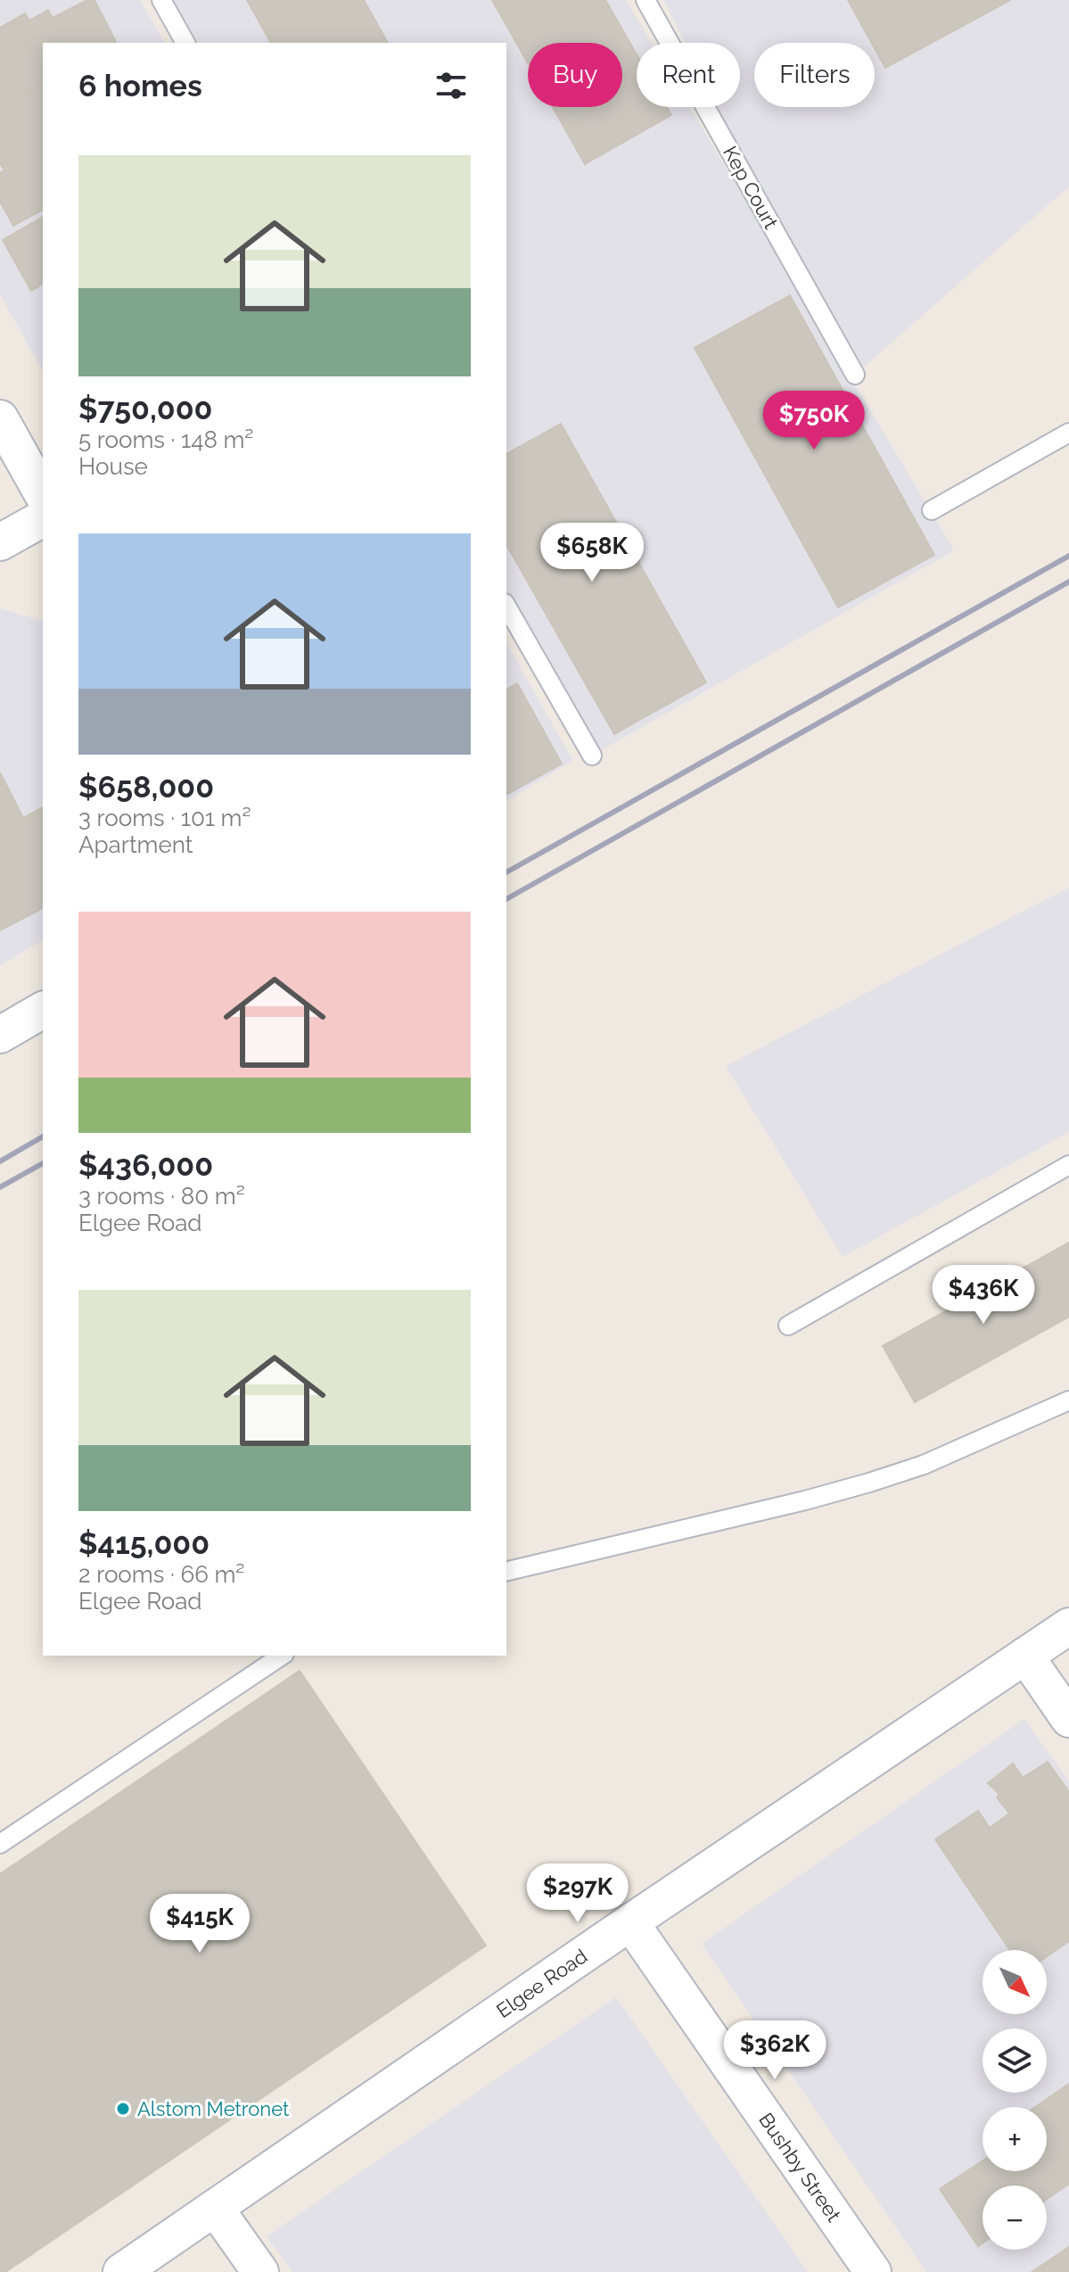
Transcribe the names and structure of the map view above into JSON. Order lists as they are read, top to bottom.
{
  "streets": {
    "street": ["Elgee Road", "Bushby Street"],
    "lane": ["Kep Court"]
  },
  "crossings": [
    ["Elgee Road", "Bushby Street"]
  ],
  "places": ["Alstom Metronet"],
  "north": "bottom right",
  "page": {
    "chip": ["Buy", "Rent", "Filters"],
    "heading": "6 homes",
    "list": [
      {
        "name": "$750,000",
        "note": "5 rooms · 148 m² · House"
      },
      {
        "name": "$658,000",
        "note": "3 rooms · 101 m² · Apartment"
      },
      {
        "name": "$436,000",
        "note": "3 rooms · 80 m² · Elgee Road"
      },
      {
        "name": "$415,000",
        "note": "2 rooms · 66 m² · Elgee Road"
      }
    ],
    "price": [
      "$750K",
      "$658K",
      "$436K",
      "$297K",
      "$415K",
      "$362K"
    ],
    "map_buttons": ["+", "−"]
  }
}
